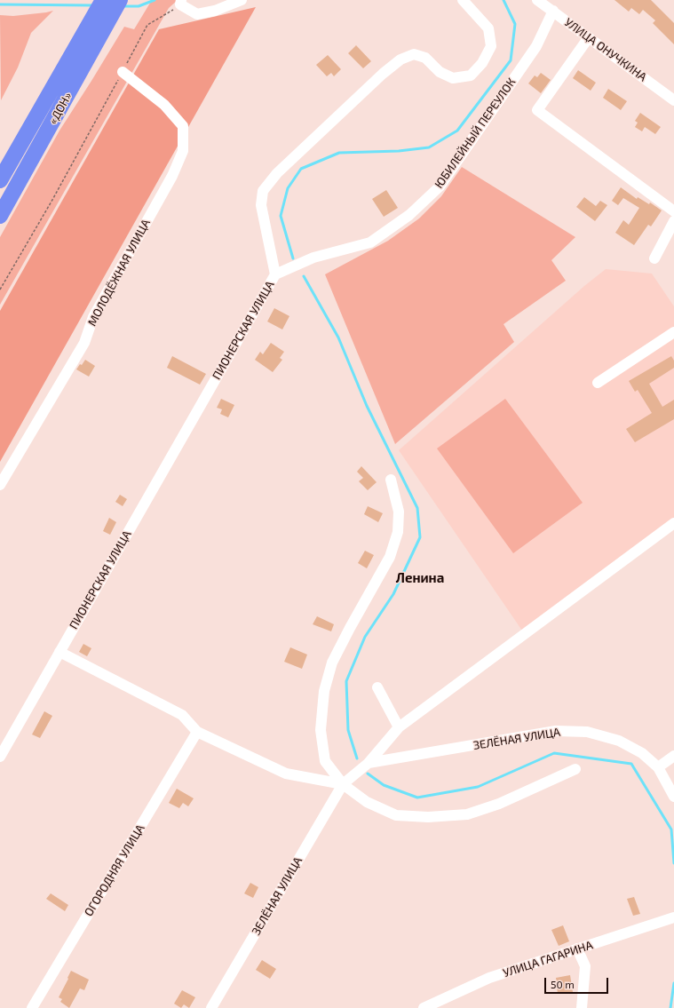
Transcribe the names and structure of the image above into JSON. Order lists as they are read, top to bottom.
{
  "streets": {
    "highway": ["«ДОН»"],
    "street": [
      "УЛИЦА ОНУЧКИНА",
      "ЮБИЛЕЙНЫЙ ПЕРЕУЛОК",
      "МОЛОДЁЖНАЯ УЛИЦА",
      "ПИОНЕРСКАЯ УЛИЦА",
      "ЗЕЛЁНАЯ УЛИЦА",
      "ОГОРОДНЯЯ УЛИЦА",
      "УЛИЦА ГАГАРИНА"
    ]
  },
  "crossings": [
    ["УЛИЦА ОНУЧКИНА", "ЮБИЛЕЙНЫЙ ПЕРЕУЛОК"],
    ["ЮБИЛЕЙНЫЙ ПЕРЕУЛОК", "ПИОНЕРСКАЯ УЛИЦА"]
  ],
  "districts": ["Ленина"],
  "scale_bar": "50 m"
}
